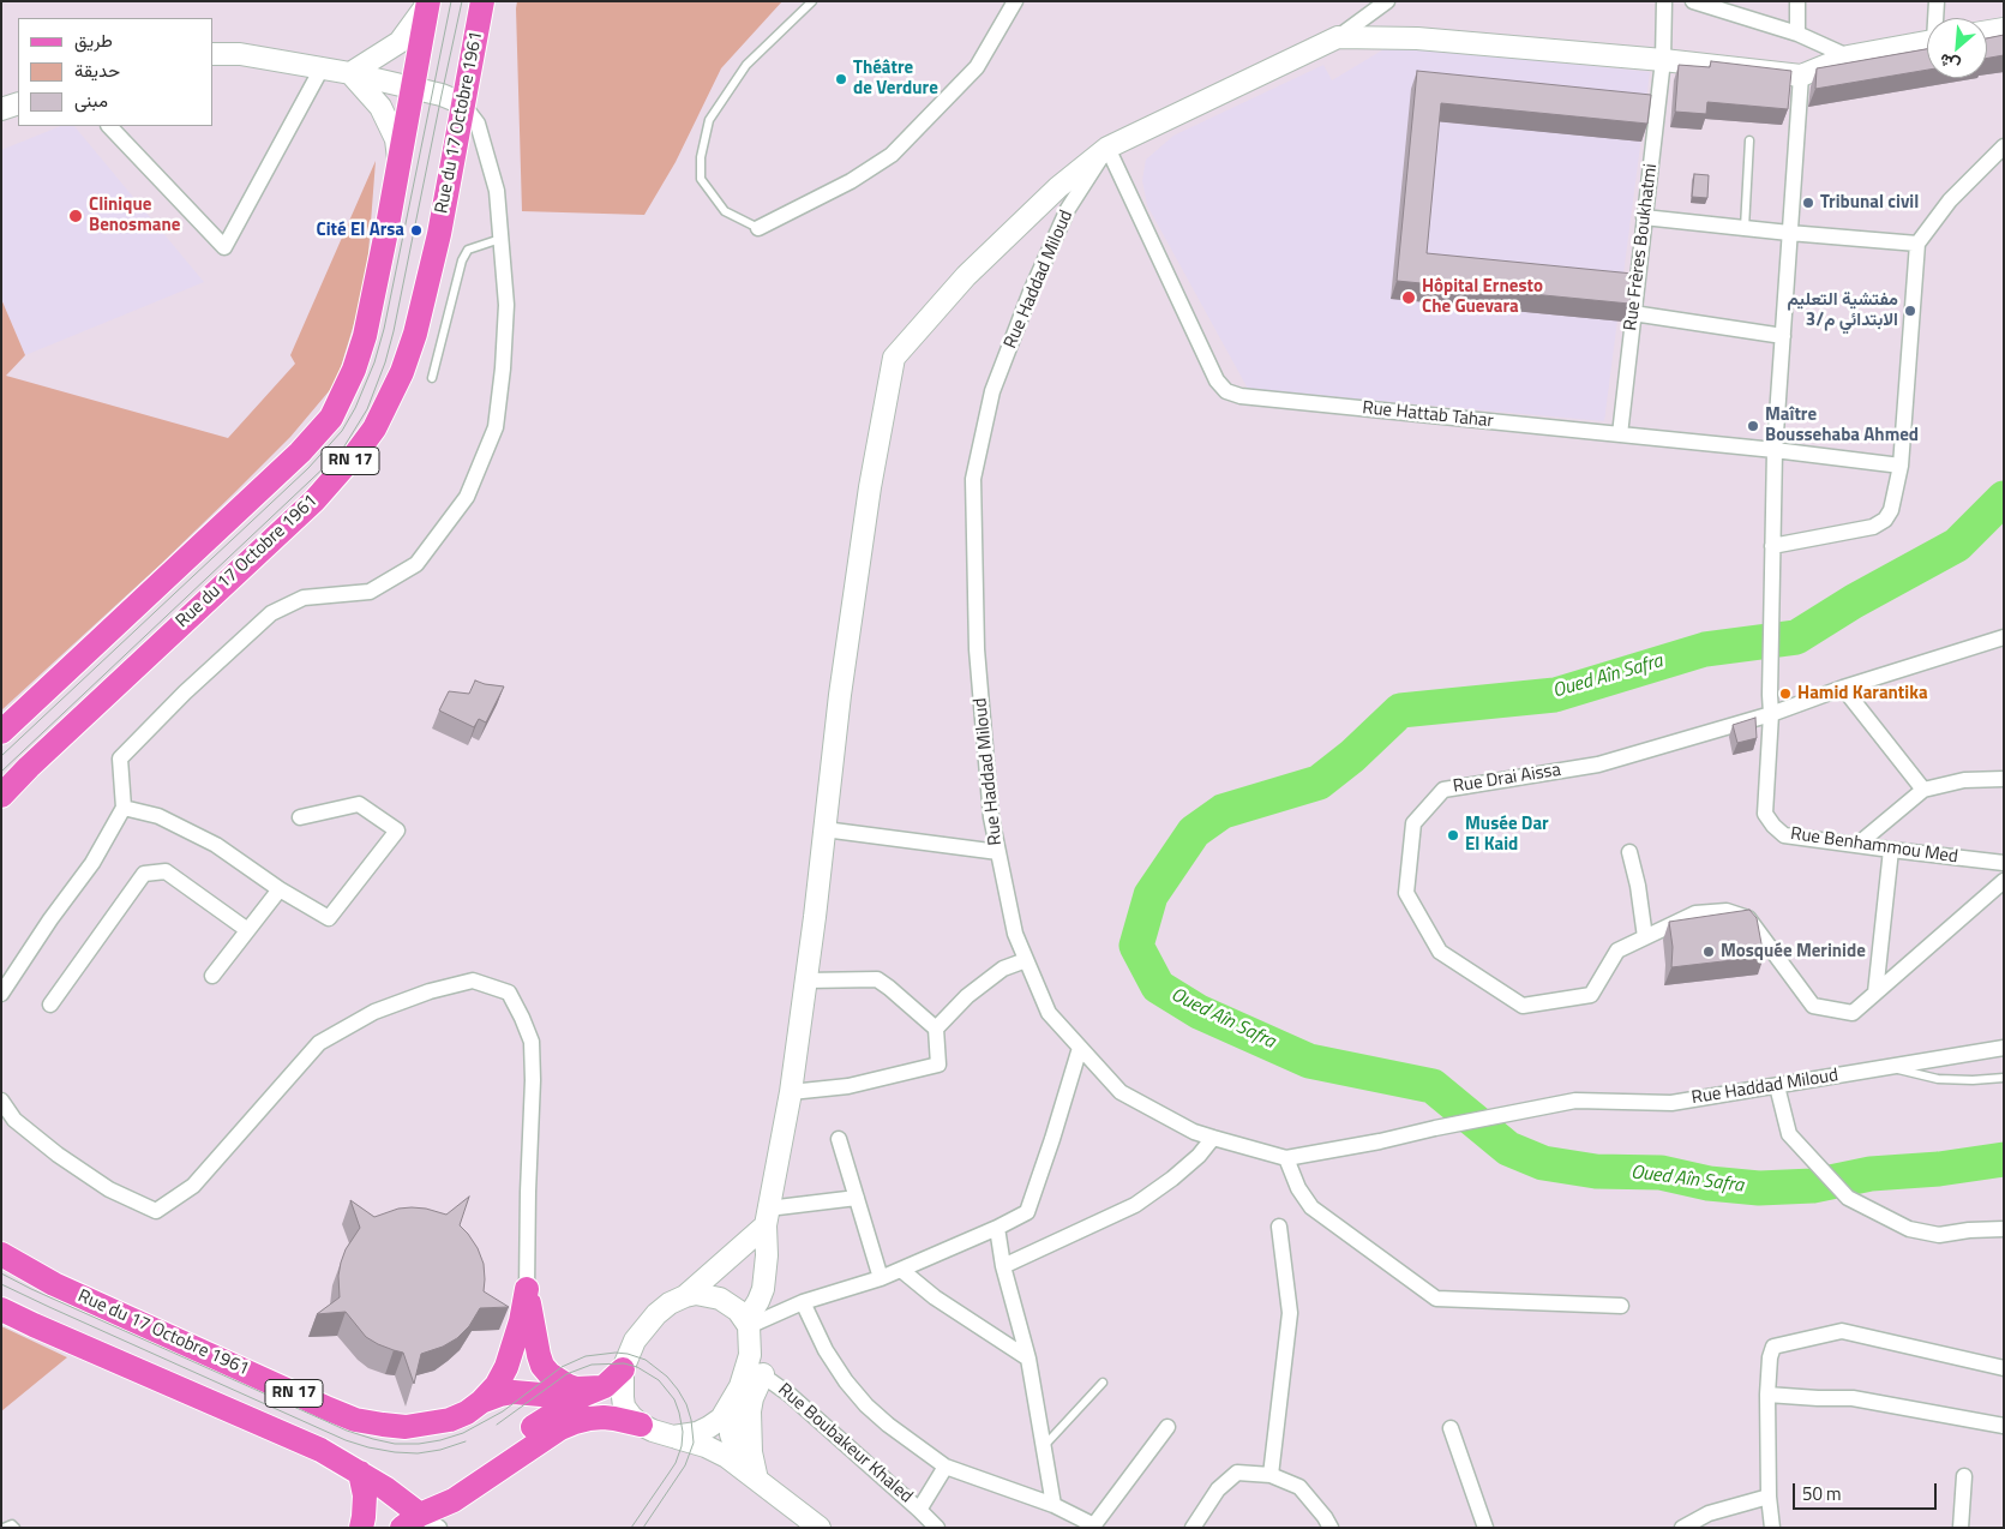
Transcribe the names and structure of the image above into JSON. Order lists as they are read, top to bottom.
{
  "streets": {
    "main road": ["Rue du 17 Octobre 1961", "RN 17"],
    "street": [
      "Rue Frères Boukhatmi",
      "Rue Haddad Miloud",
      "Rue Hattab Tahar",
      "Rue Drai Aissa",
      "Rue Benhammou Med",
      "Rue Boubakeur Khaled"
    ]
  },
  "crossings": [
    ["Rue Frères Boukhatmi", "Rue Hattab Tahar"],
    ["Rue Haddad Miloud", "Rue Hattab Tahar"],
    ["Rue Hattab Tahar", "Rue Benhammou Med"],
    ["Rue Drai Aissa", "Rue Benhammou Med"]
  ],
  "water": ["Oued Aîn Safra"],
  "places": [
    "Théâtre de Verdure",
    "Tribunal civil",
    "Clinique Benosmane",
    "Cité El Arsa",
    "Hôpital Ernesto Che Guevara",
    "مفتشية التعليم الابتدائي م/3",
    "Maître Boussehaba Ahmed",
    "Hamid Karantika",
    "Musée Dar El Kaid",
    "Mosquée Merinide"
  ],
  "legend": ["طريق", "حديقة", "مبنى"],
  "scale_bar": "50 m",
  "north": "bottom left"
}
